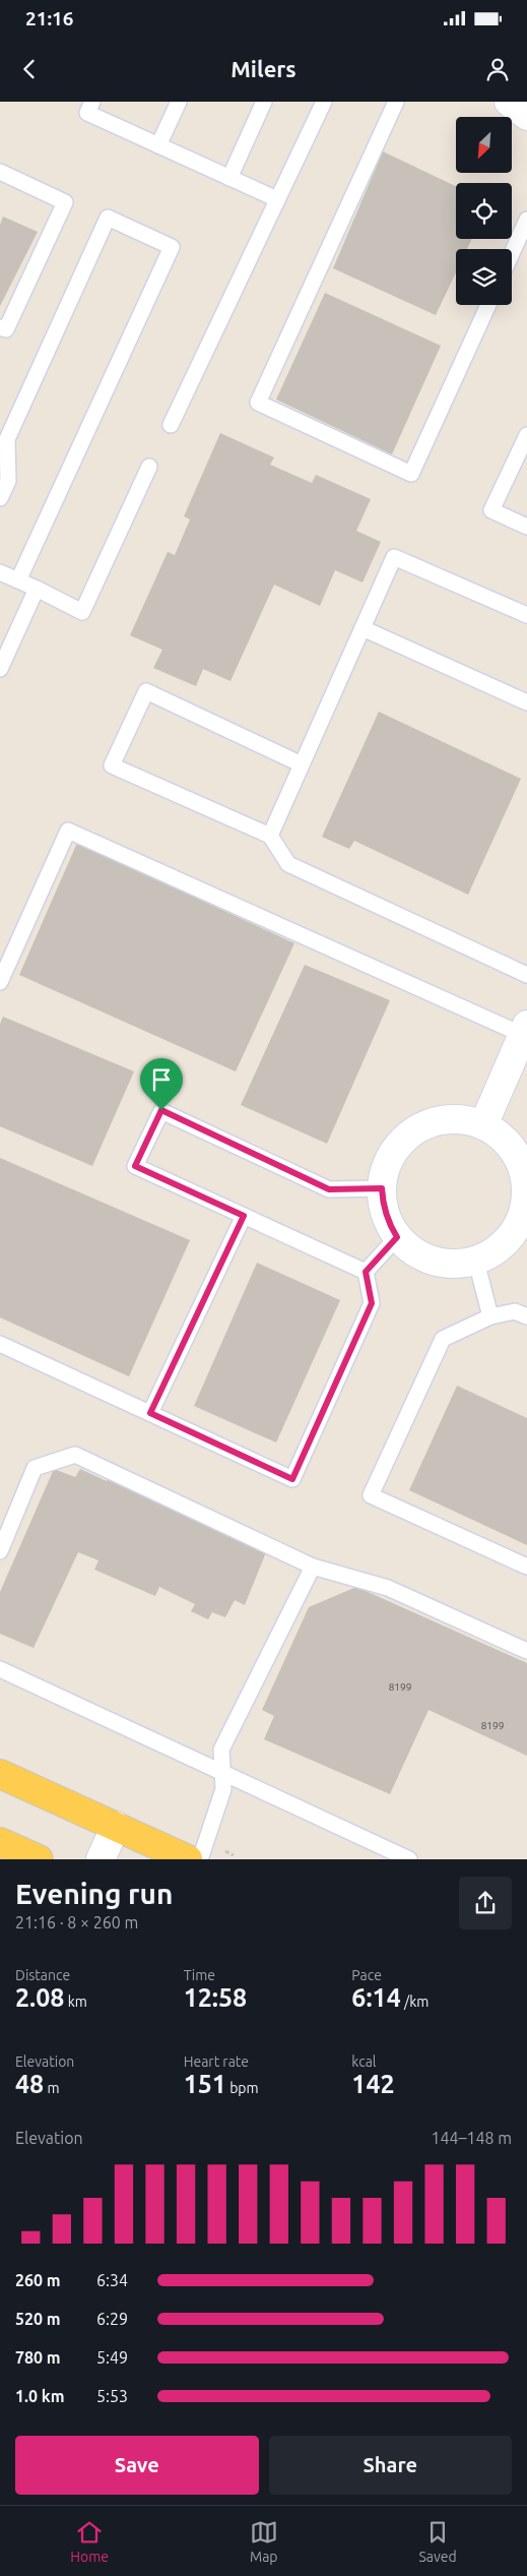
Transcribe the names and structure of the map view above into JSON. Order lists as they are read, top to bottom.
{
  "house_numbers": ["8199", "8199"],
  "north": "bottom left",
  "page": {
    "status": "21:16",
    "header": "Milers",
    "heading": ["Evening run", "21:16 · 8 × 260 m"],
    "stats": [
      ["Distance", "2.08 km"],
      ["Time", "12:58"],
      ["Pace", "6:14 /km"],
      ["Elevation", "48 m"],
      ["Heart rate", "151 bpm"],
      ["kcal", "142"]
    ],
    "chart": ["Elevation", "144–148 m"],
    "list": [
      {
        "name": "260 m",
        "note": "6:34"
      },
      {
        "name": "520 m",
        "note": "6:29"
      },
      {
        "name": "780 m",
        "note": "5:49"
      },
      {
        "name": "1.0 km",
        "note": "5:53"
      }
    ],
    "buttons": ["Save", "Share"],
    "tabs": ["Home", "Map", "Saved"]
  }
}
